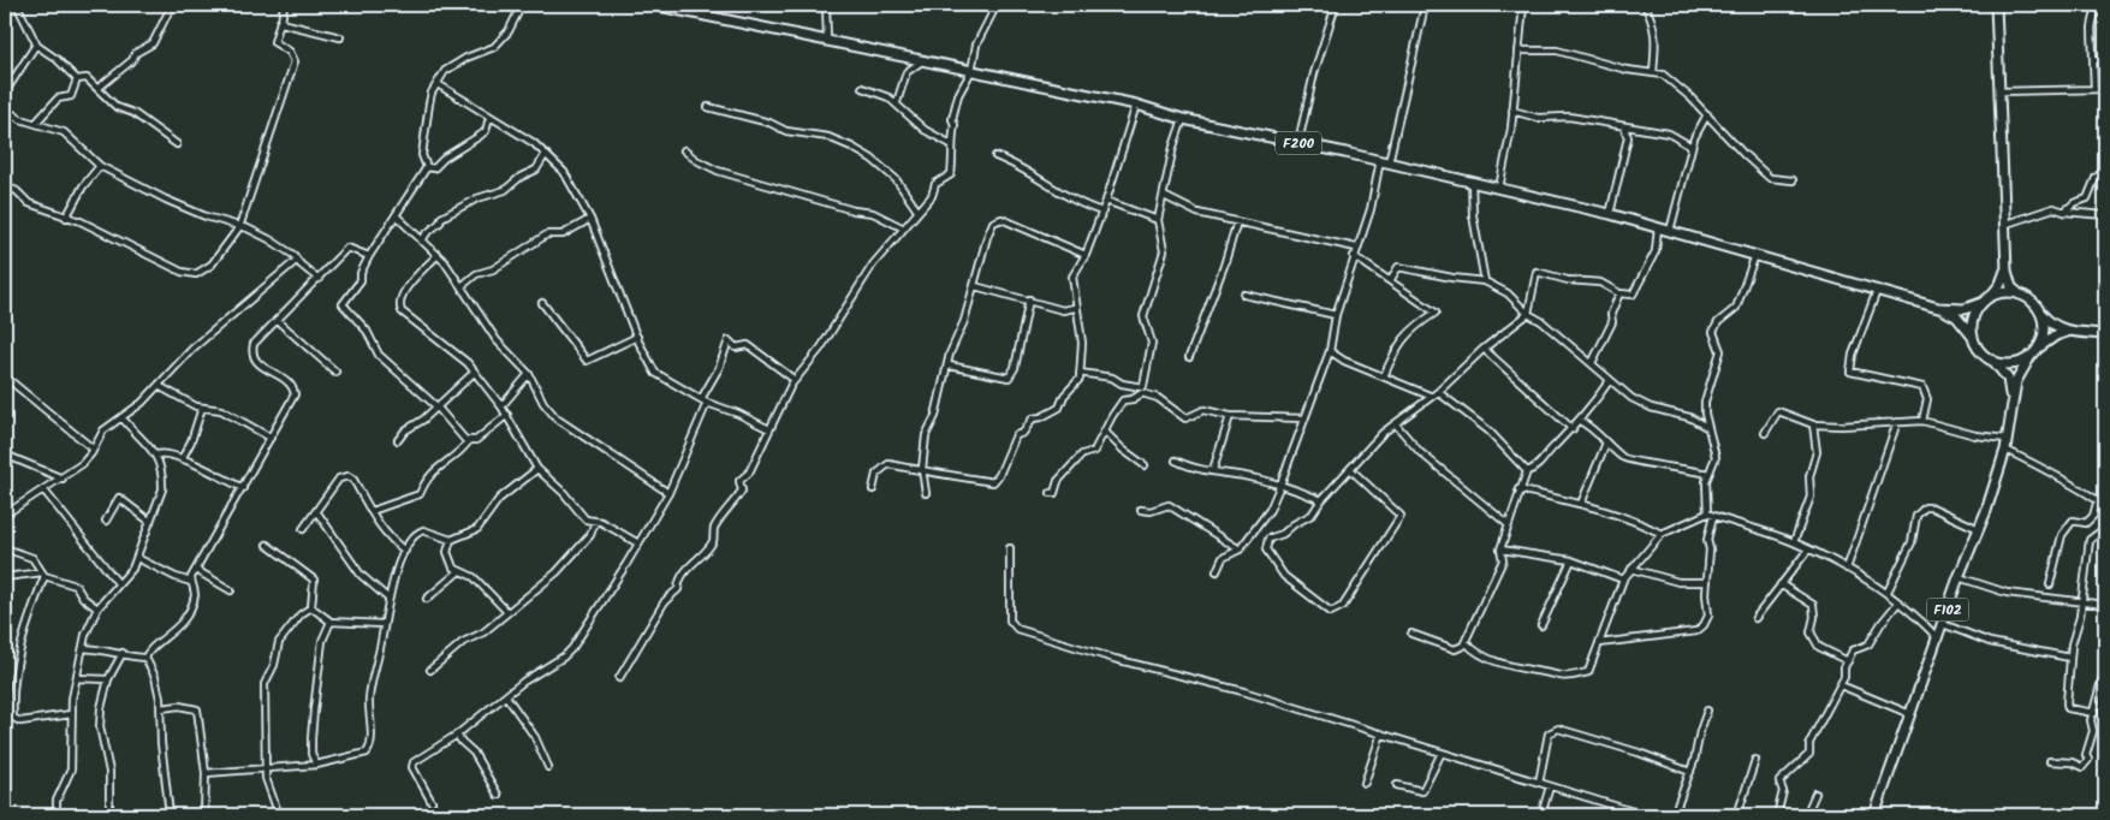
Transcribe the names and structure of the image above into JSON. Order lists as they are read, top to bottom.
{
  "streets": {
    "main road": ["F200", "F102"]
  },
  "crossings": [
    ["F200", "F102"]
  ]
}
